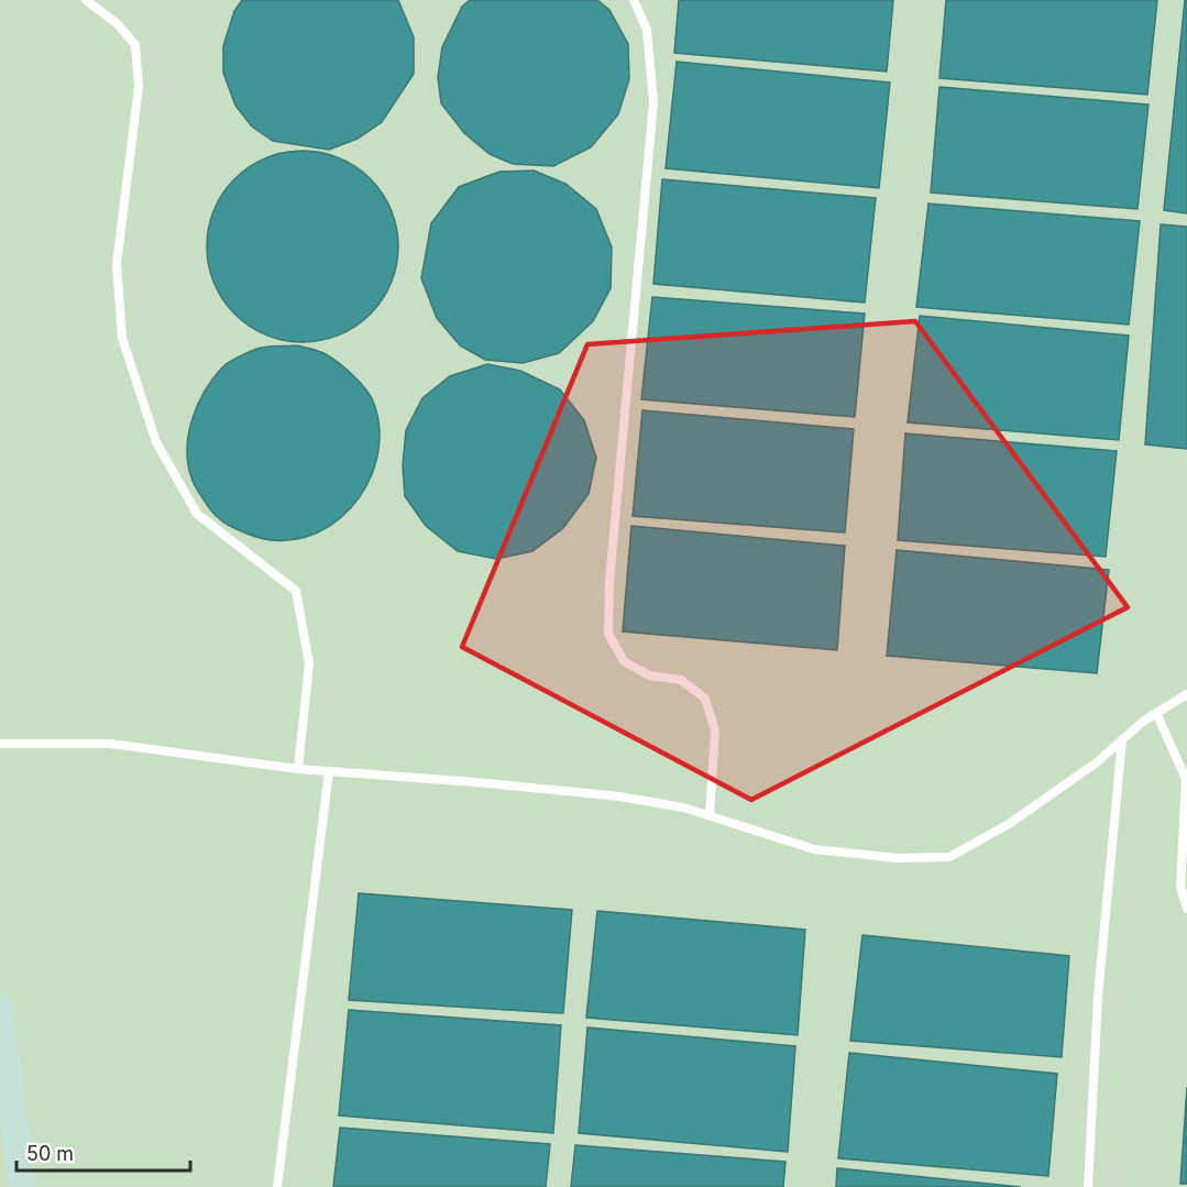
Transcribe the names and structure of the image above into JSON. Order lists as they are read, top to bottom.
{
  "scale_bar": "50 m"
}
